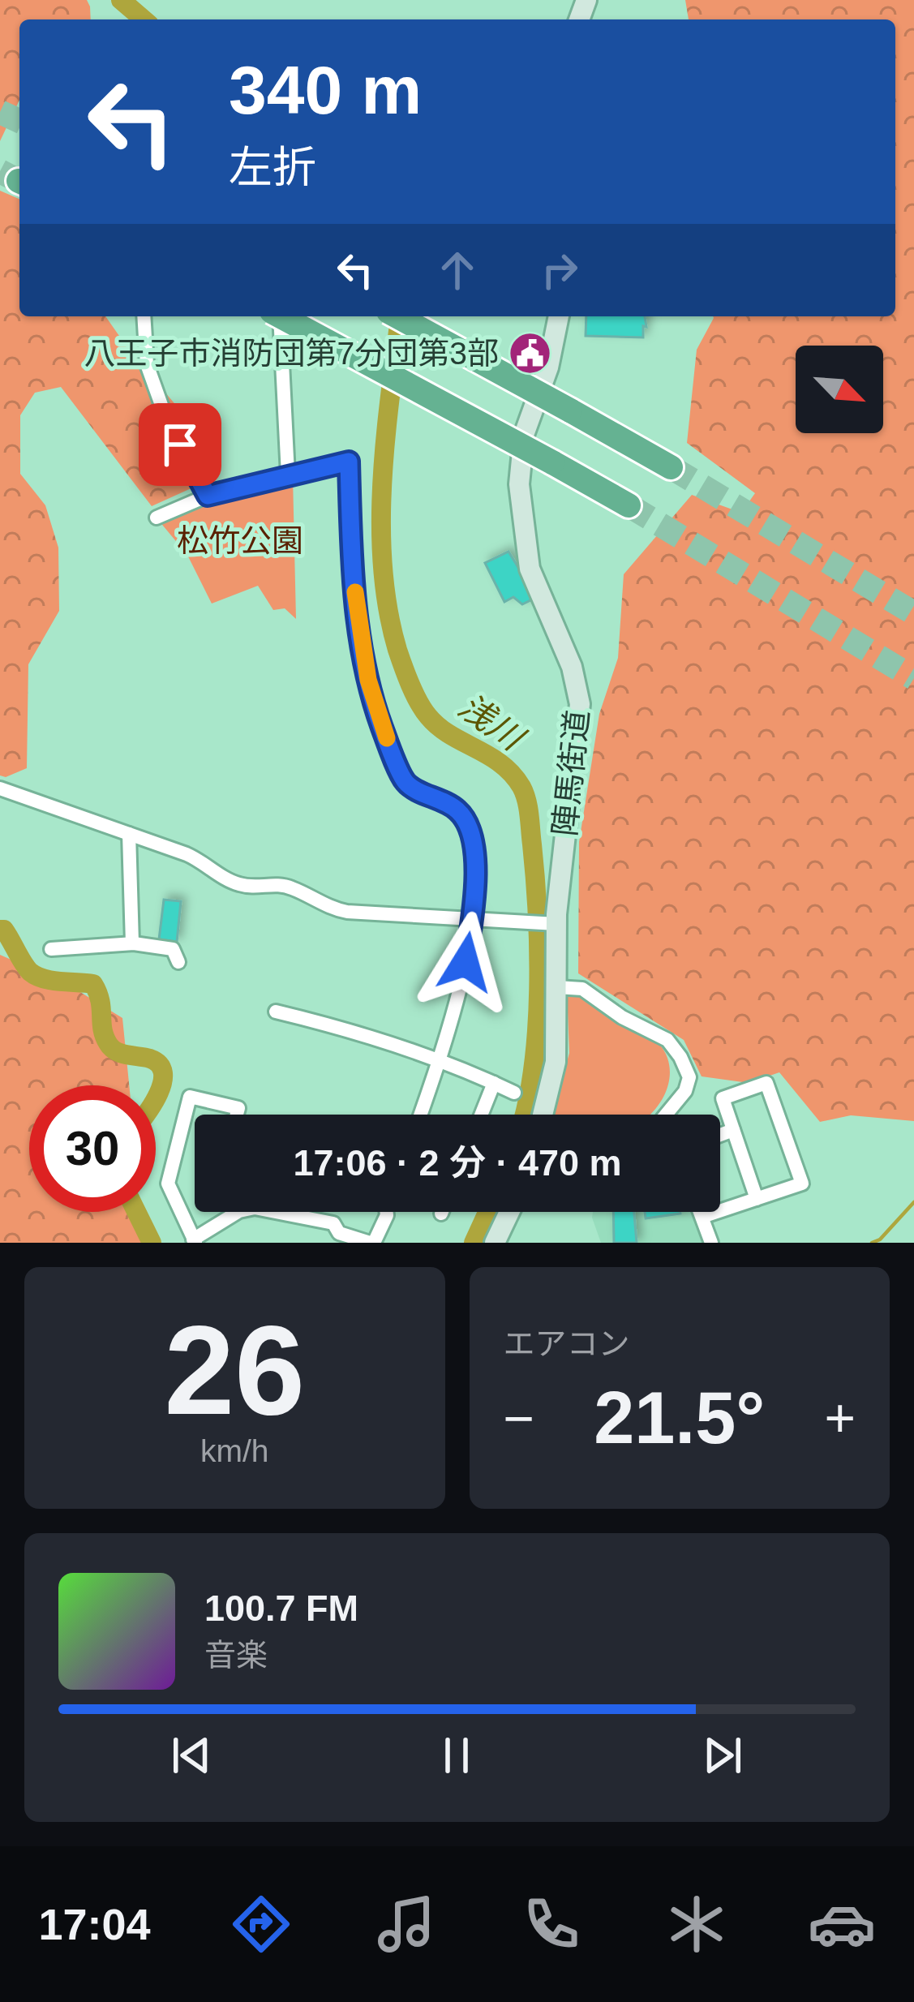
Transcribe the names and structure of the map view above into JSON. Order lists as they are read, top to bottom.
{
  "streets": {
    "main road": ["陣馬街道"]
  },
  "water": ["浅川"],
  "parks": ["松竹公園"],
  "places": {
    "public building": ["八王子市消防団第7分団第3部"]
  },
  "north": "bottom right",
  "page": {
    "turn": ["340 m", "左折"],
    "limit": "30",
    "trip": "17:06 · 2 分 · 470 m",
    "tile": [
      ["26", "km/h"],
      "エアコン"
    ],
    "heat": ["−", "21.5°", "+"],
    "song": ["100.7 FM", "音楽"],
    "tabs": "17:04"
  }
}
